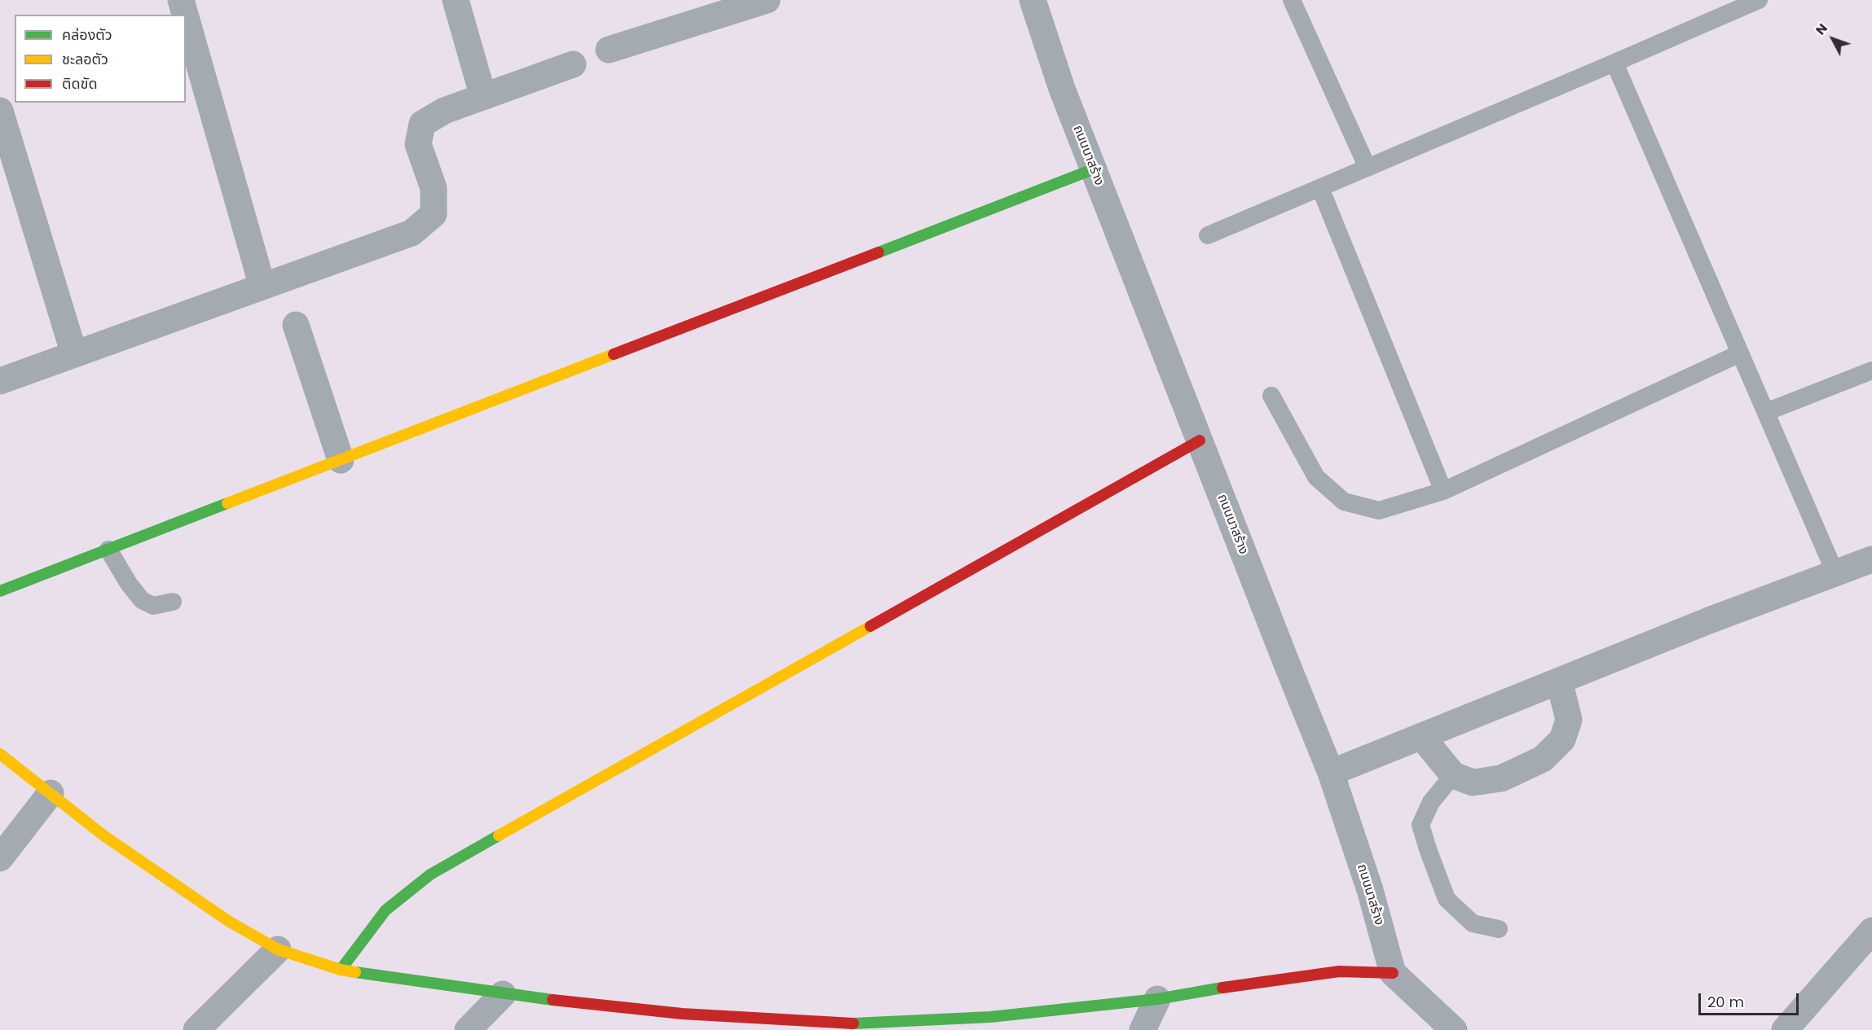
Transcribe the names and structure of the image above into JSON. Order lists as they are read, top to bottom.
{
  "streets": {
    "street": ["ถนนนาสร้าง"]
  },
  "legend": ["คล่องตัว", "ชะลอตัว", "ติดขัด"],
  "scale_bar": "20 m",
  "north": "top left"
}
